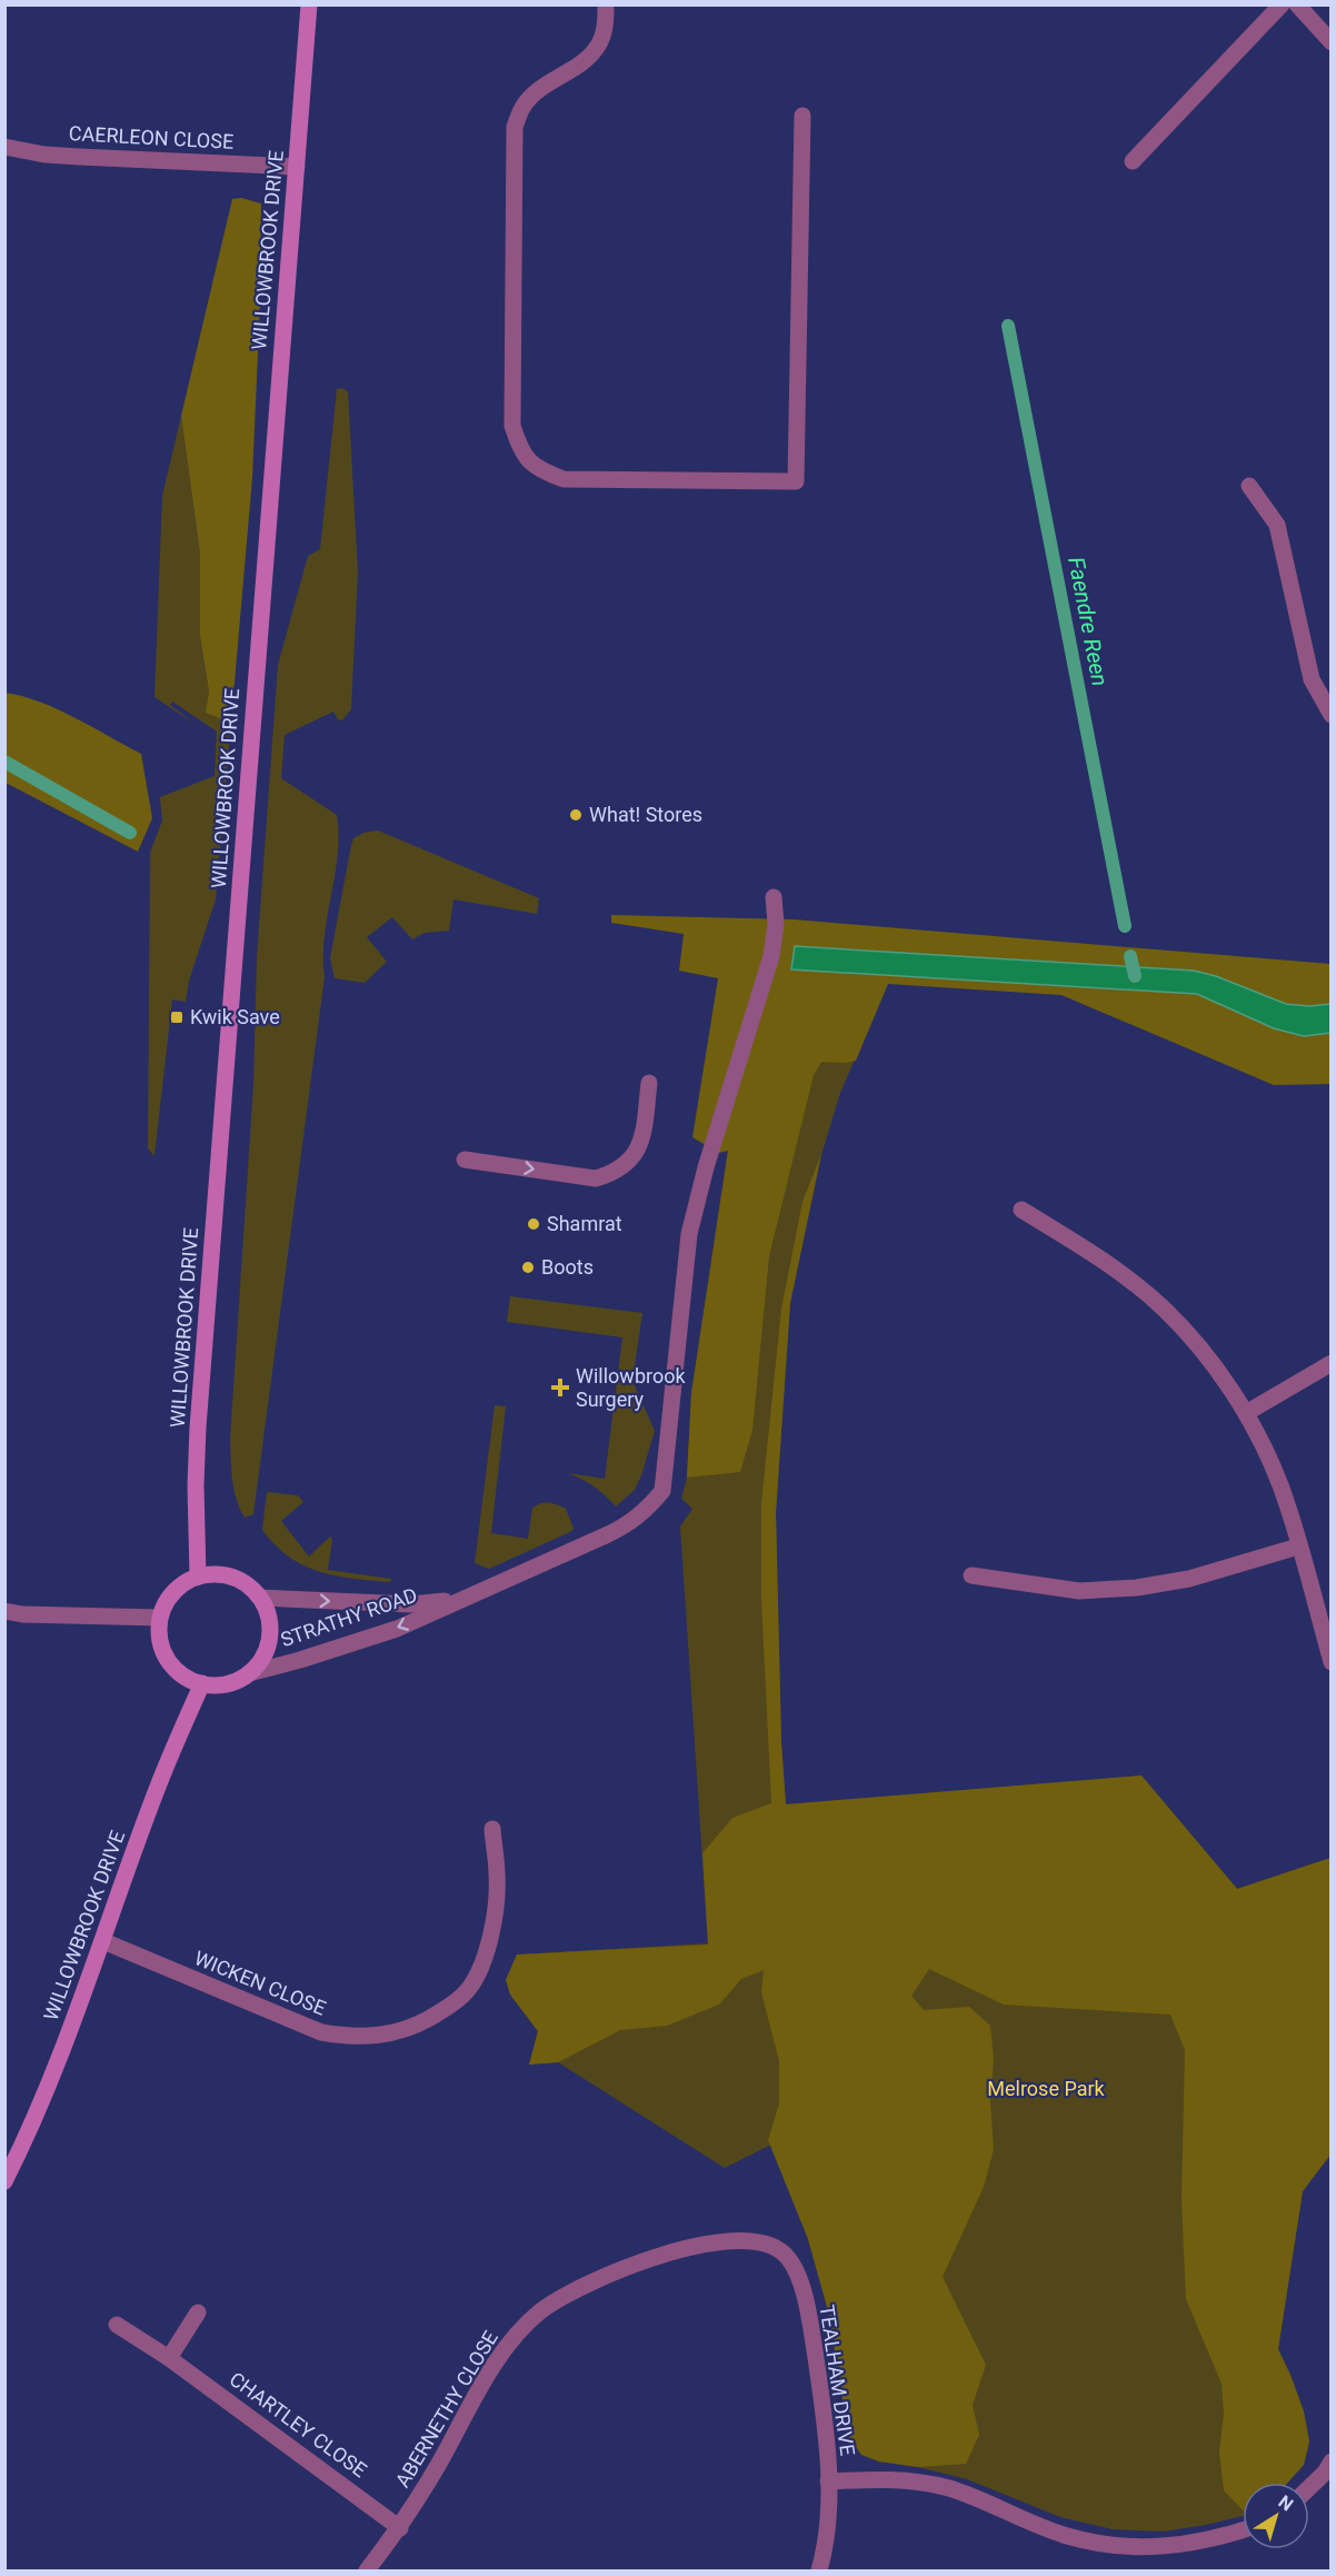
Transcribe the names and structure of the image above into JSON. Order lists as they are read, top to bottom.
{
  "streets": {
    "street": [
      "CAERLEON CLOSE",
      "WILLOWBROOK DRIVE",
      "STRATHY ROAD",
      "WICKEN CLOSE",
      "TEALHAM DRIVE",
      "ABERNETHY CLOSE",
      "CHARTLEY CLOSE"
    ]
  },
  "crossings": [
    ["CAERLEON CLOSE", "WILLOWBROOK DRIVE"],
    ["WILLOWBROOK DRIVE", "STRATHY ROAD"],
    ["WILLOWBROOK DRIVE", "WICKEN CLOSE"],
    ["TEALHAM DRIVE", "ABERNETHY CLOSE"],
    ["ABERNETHY CLOSE", "CHARTLEY CLOSE"]
  ],
  "water": ["Faendre Reen"],
  "parks": ["Melrose Park"],
  "places": {
    "other": ["What! Stores", "Shamrat", "Boots"],
    "transit": ["Kwik Save"],
    "health": ["Willowbrook Surgery"]
  },
  "north": "top right"
}
